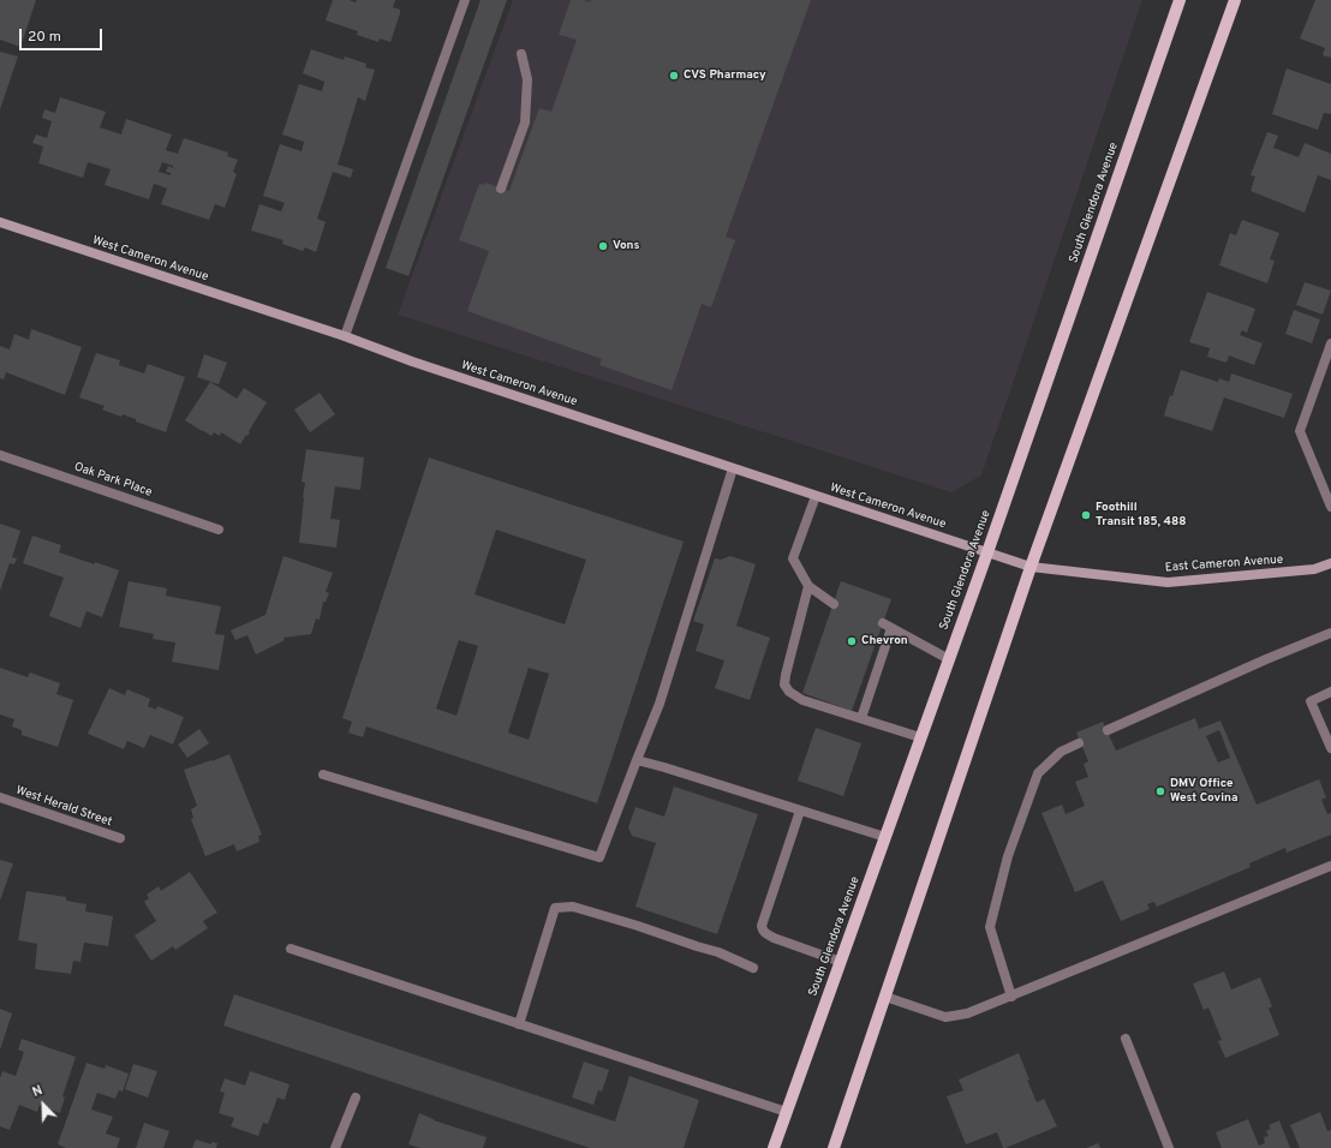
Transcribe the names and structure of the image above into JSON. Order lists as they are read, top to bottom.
{
  "streets": {
    "main road": ["South Glendora Avenue"],
    "street": [
      "West Cameron Avenue",
      "Oak Park Place",
      "East Cameron Avenue",
      "West Herald Street"
    ]
  },
  "crossings": [
    ["South Glendora Avenue", "West Cameron Avenue"],
    ["West Cameron Avenue", "East Cameron Avenue"]
  ],
  "places": [
    "CVS Pharmacy",
    "Vons",
    "Foothill Transit 185, 488",
    "Chevron",
    "DMV Office West Covina"
  ],
  "scale_bar": "20 m",
  "north": "top left"
}
